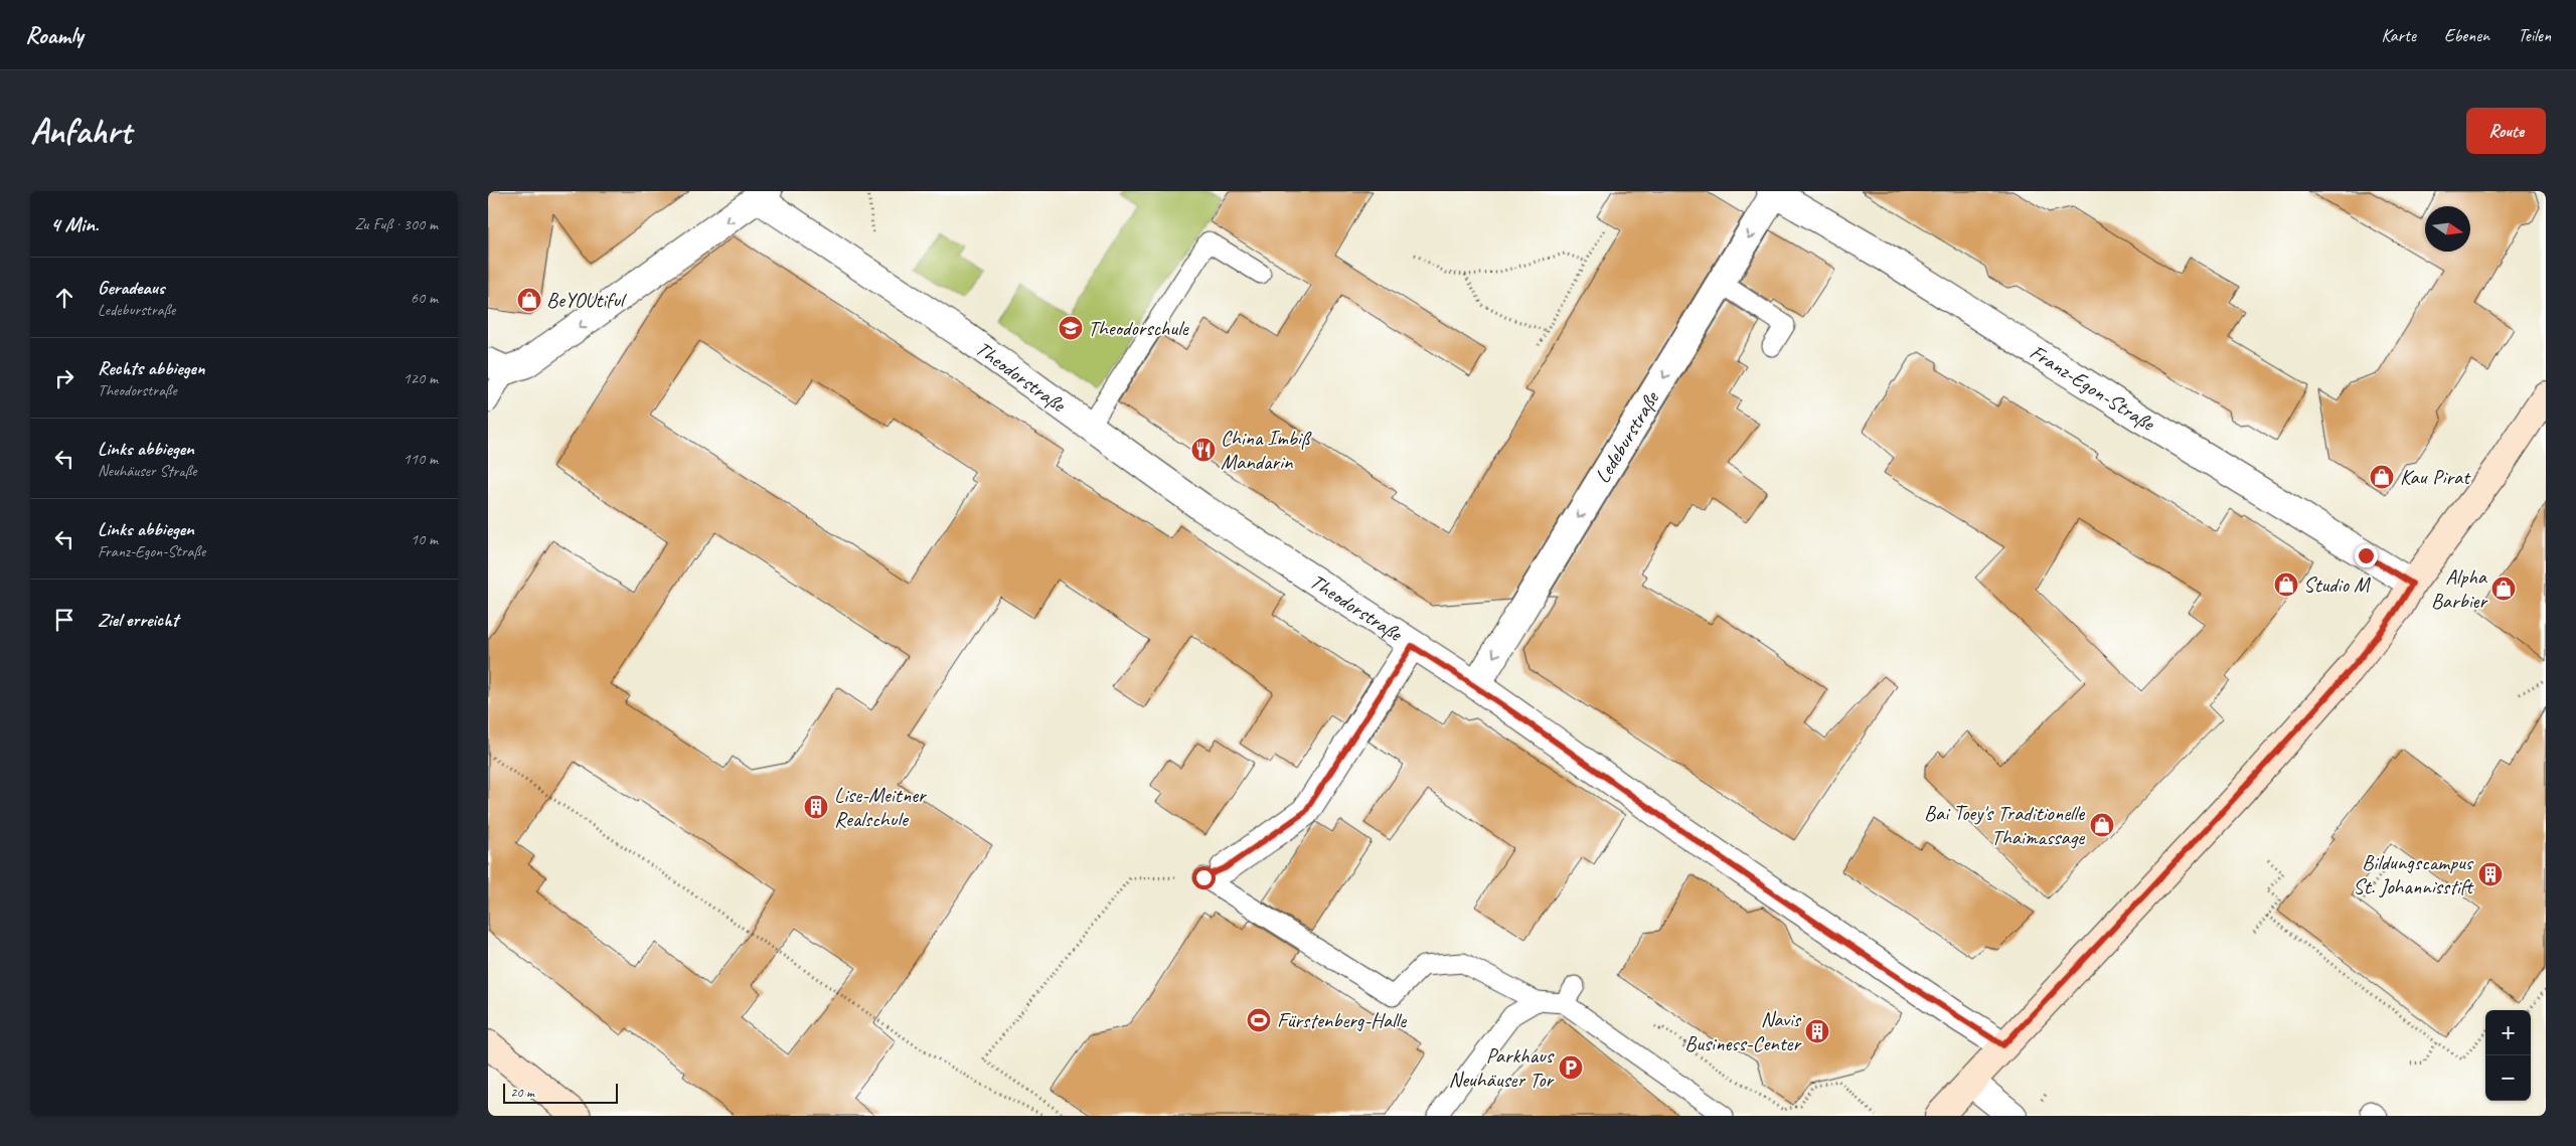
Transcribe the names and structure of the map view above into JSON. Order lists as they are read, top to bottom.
{
  "streets": {
    "street": ["Theodorstraße", "Franz-Egon-Straße", "Ledeburstraße"]
  },
  "crossings": [
    ["Theodorstraße", "Ledeburstraße"],
    ["Franz-Egon-Straße", "Ledeburstraße"]
  ],
  "one_way": ["Ledeburstraße"],
  "places": {
    "shop": [
      "BeYOUtiful",
      "Kau Pirat",
      "Studio M",
      "Alpha Barbier",
      "Bai Toey's Traditionelle Thaimassage"
    ],
    "school or university": ["Theodorschule"],
    "restaurant": ["China Imbiß Mandarin"],
    "building": ["Lise-Meitner Realschule", "Bildungscampus St. Johannisstift", "Navis Business-Center"],
    "sports": ["Fürstenberg-Halle"],
    "parking": ["Parkhaus Neuhäuser Tor"]
  },
  "scale_bar": "20 m",
  "north": "right",
  "page": {
    "header": "Roamly",
    "nav": ["Karte", "Ebenen", "Teilen"],
    "buttons": "Route",
    "title": "Anfahrt",
    "heading": ["4 Min.", "Zu Fuß · 300 m"],
    "list": [
      ["Geradeaus", "Ledeburstraße", "60 m"],
      ["Rechts abbiegen", "Theodorstraße", "120 m"],
      ["Links abbiegen", "Neuhäuser Straße", "110 m"],
      ["Links abbiegen", "Franz-Egon-Straße", "10 m"],
      "Ziel erreicht"
    ],
    "map_buttons": ["+", "−"],
    "scale": "20 m"
  }
}
